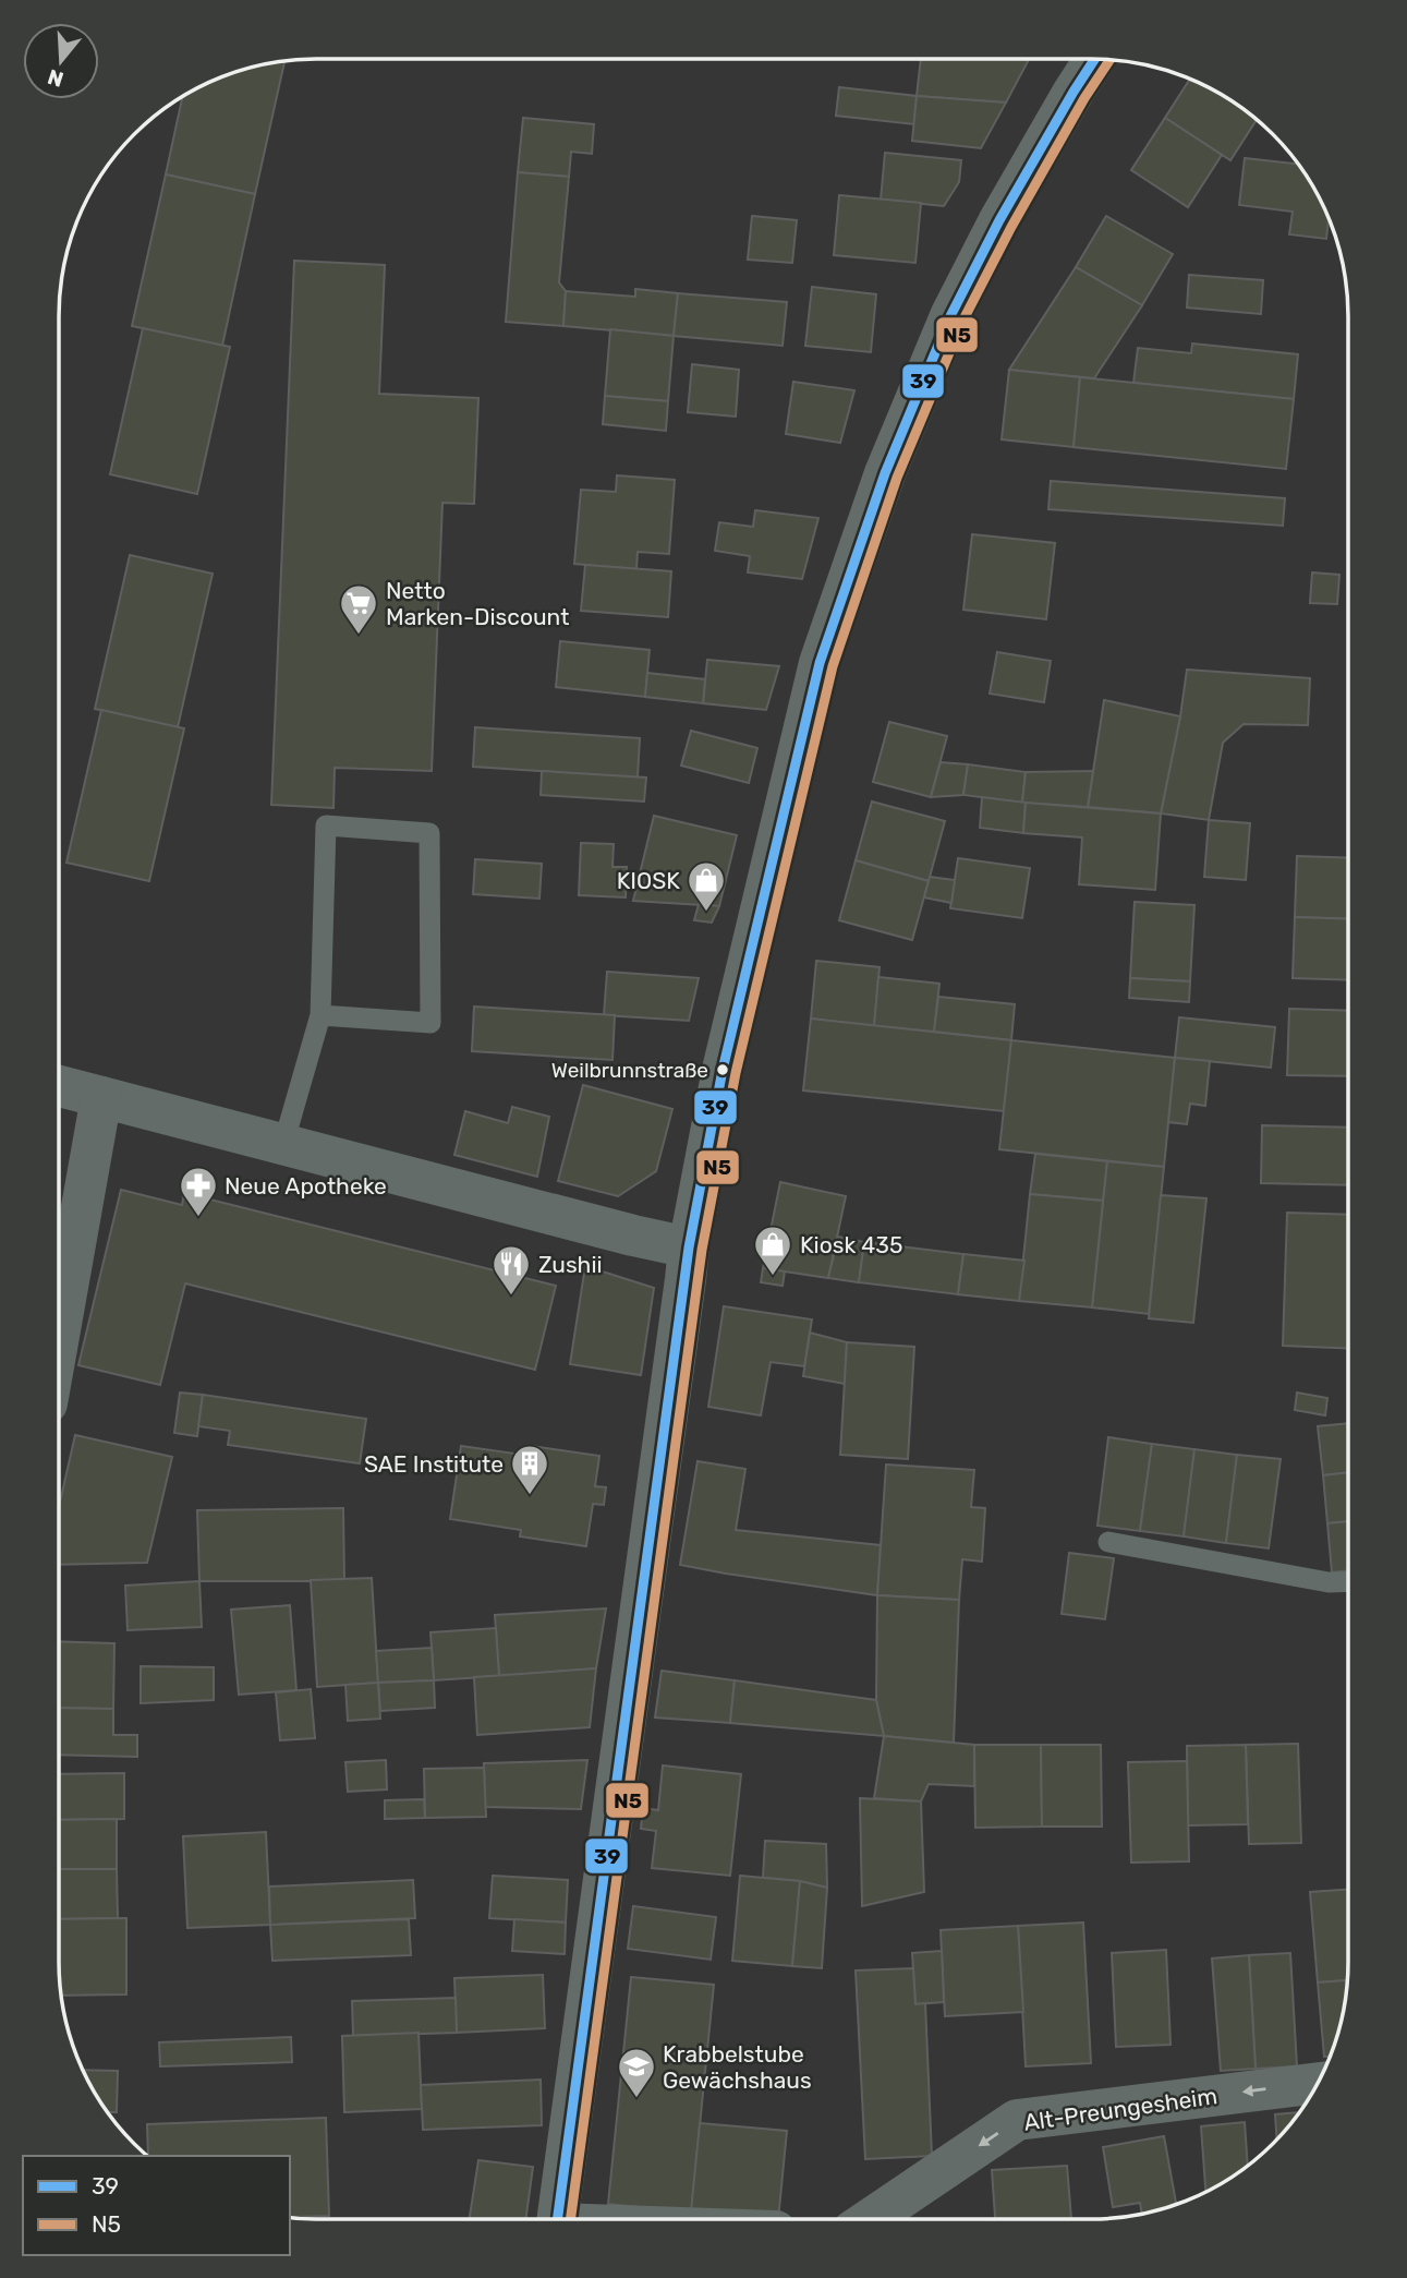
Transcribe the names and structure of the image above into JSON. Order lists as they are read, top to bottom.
{
  "streets": {
    "street": ["Alt-Preungesheim"]
  },
  "one_way": ["Alt-Preungesheim"],
  "places": {
    "supermarket": ["Netto Marken-Discount"],
    "shop": ["KIOSK", "Kiosk 435"],
    "other": ["Weilbrunnstraße"],
    "pharmacy": ["Neue Apotheke"],
    "restaurant": ["Zushii"],
    "building": ["SAE Institute"],
    "school or university": ["Krabbelstube Gewächshaus"]
  },
  "lines": ["transit line 39", "transit line N5"],
  "legend": ["39", "N5"],
  "north": "bottom"
}
